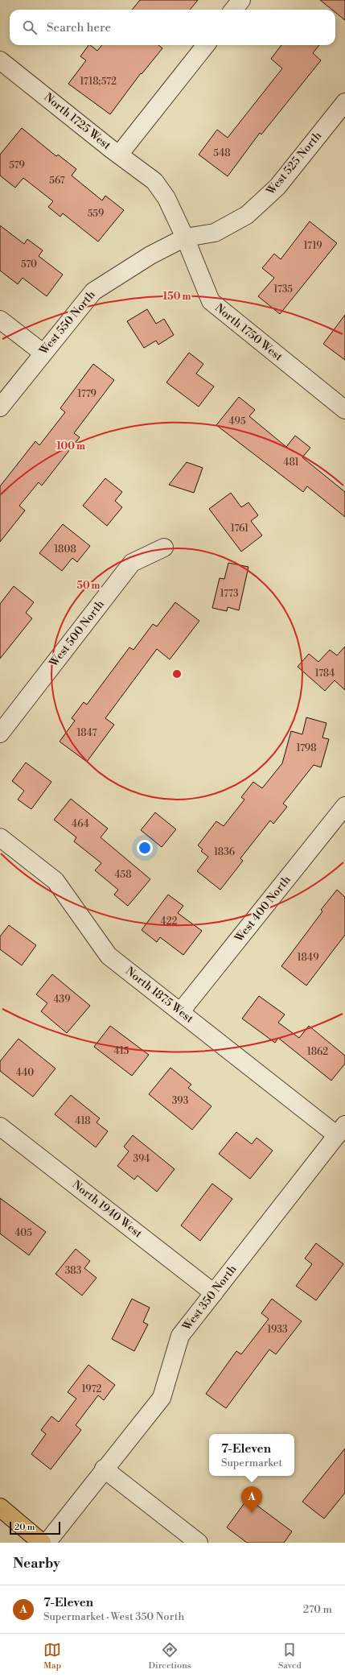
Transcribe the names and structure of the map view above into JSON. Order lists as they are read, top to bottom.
{
  "streets": {
    "street": [
      "North 1725 West",
      "West 525 North",
      "West 550 North",
      "North 1750 West",
      "West 500 North",
      "West 400 North",
      "North 1875 West",
      "North 1940 West",
      "West 350 North"
    ]
  },
  "crossings": [
    ["North 1725 West", "North 1750 West"],
    ["West 525 North", "West 550 North"],
    ["West 525 North", "North 1750 West"],
    ["West 550 North", "North 1750 West"],
    ["West 400 North", "North 1875 West"],
    ["North 1875 West", "West 350 North"],
    ["North 1940 West", "West 350 North"]
  ],
  "house_numbers": [
    "1718;572",
    "548",
    "579",
    "567",
    "559",
    "1719",
    "570",
    "1735",
    "1779",
    "495",
    "481",
    "1761",
    "1808",
    "1773",
    "1784",
    "1847",
    "1798",
    "464",
    "1836",
    "458",
    "422",
    "1849",
    "439",
    "415",
    "1862",
    "440",
    "393",
    "418",
    "394",
    "405",
    "383",
    "1933",
    "1972"
  ],
  "scale_bar": "20 m",
  "page": {
    "search": "Search here",
    "popup": ["7-Eleven", "Supermarket"],
    "pins": "A",
    "scale": "20 m",
    "heading": "Nearby",
    "list": [
      {
        "mark": "A",
        "name": "7-Eleven",
        "note": "Supermarket · West 350 North",
        "value": "270 m"
      }
    ],
    "nav": ["Map", "Directions", "Saved"]
  },
  "rings": ["150 m", "100 m", "50 m"]
}
